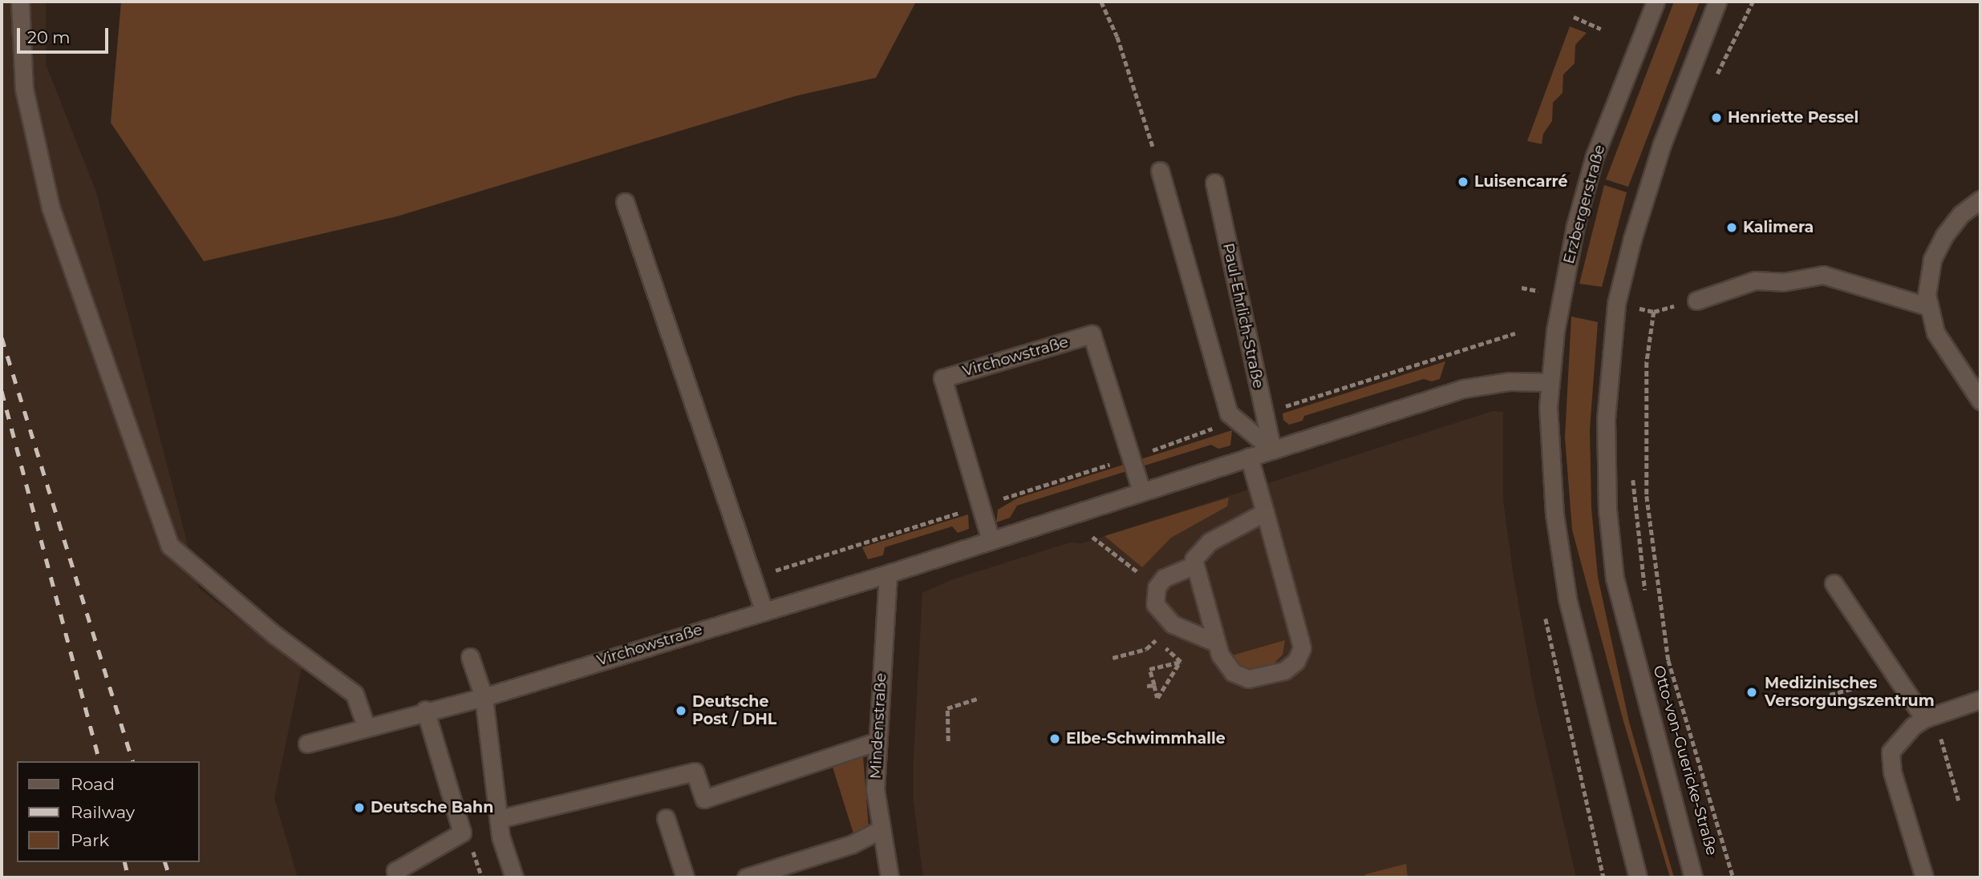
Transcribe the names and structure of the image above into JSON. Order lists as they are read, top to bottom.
{
  "streets": {
    "street": [
      "Erzbergerstraße",
      "Paul-Ehrlich-Straße",
      "Virchowstraße",
      "Mindenstraße",
      "Otto-von-Guericke-Straße"
    ]
  },
  "crossings": [
    ["Erzbergerstraße", "Virchowstraße"],
    ["Paul-Ehrlich-Straße", "Virchowstraße"],
    ["Virchowstraße", "Mindenstraße"]
  ],
  "places": [
    "Henriette Pessel",
    "Luisencarré",
    "Kalimera",
    "Medizinisches Versorgungszentrum",
    "Deutsche Post / DHL",
    "Elbe-Schwimmhalle",
    "Deutsche Bahn"
  ],
  "legend": ["Road", "Railway", "Park"],
  "scale_bar": "20 m"
}
